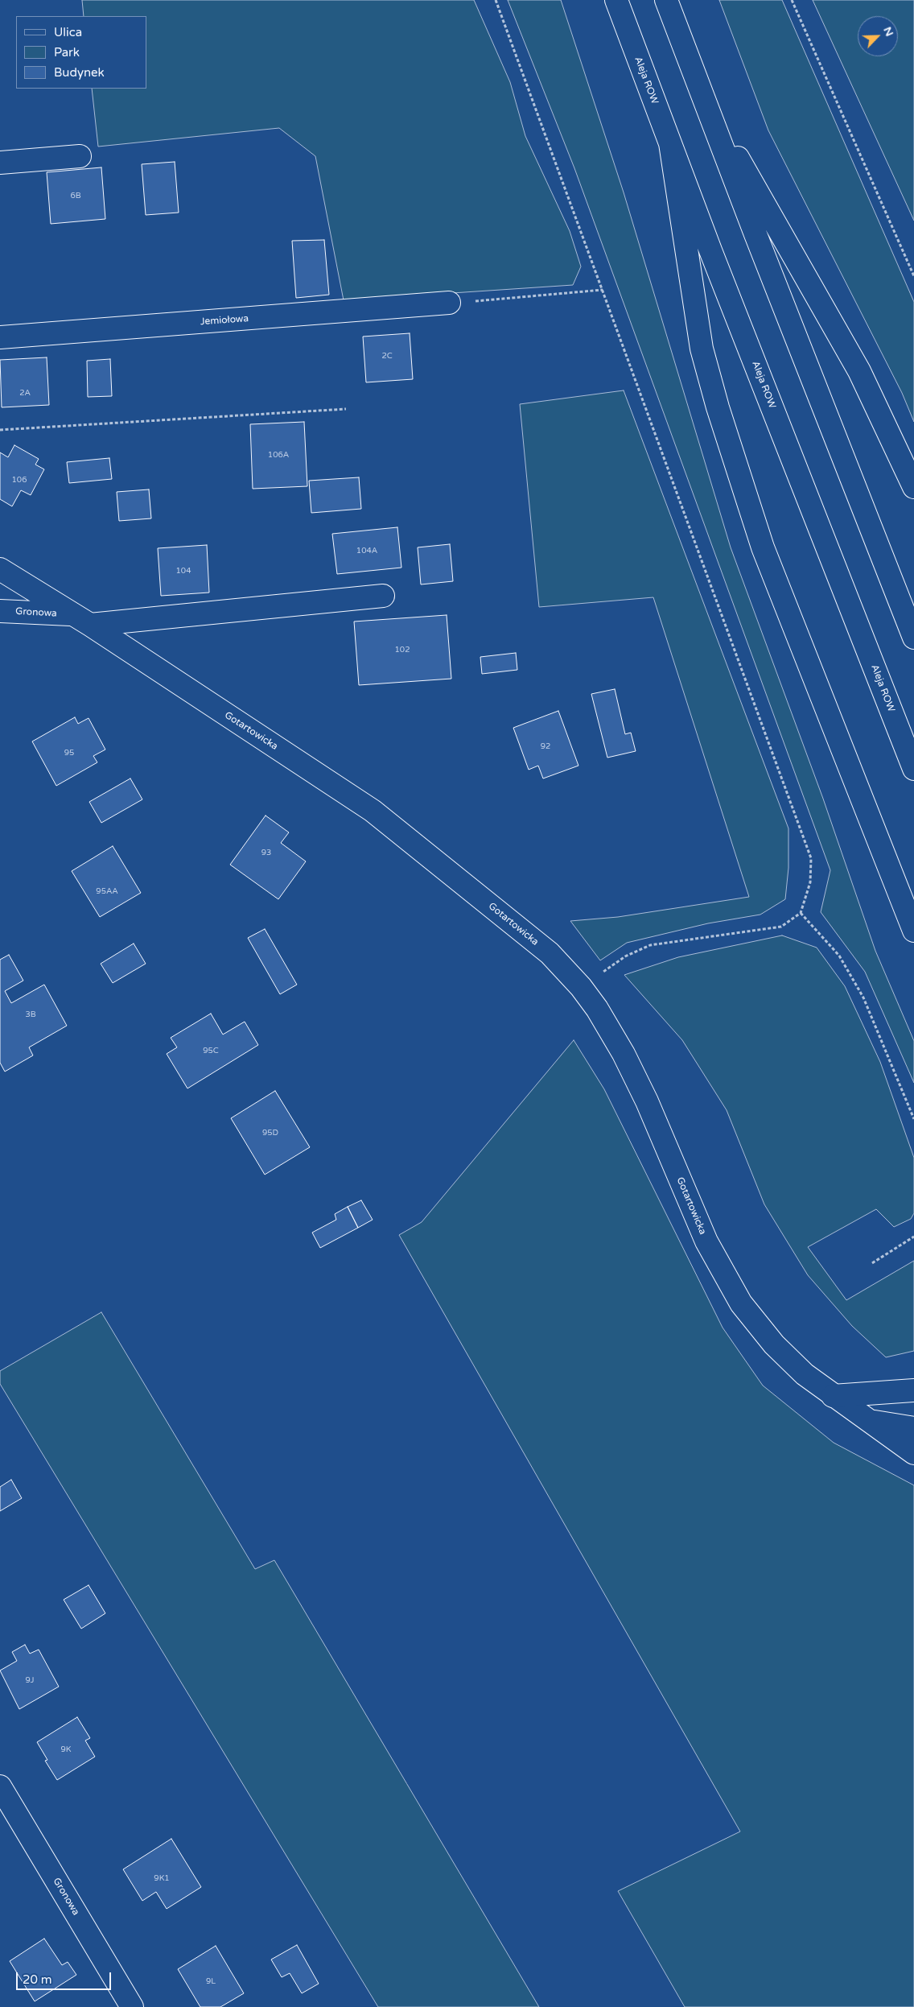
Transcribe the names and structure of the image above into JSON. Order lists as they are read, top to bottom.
{
  "streets": {
    "main road": [
      "Aleja ROW",
      "Jemiołowa",
      "Gronowa",
      "Gotartowicka"
    ]
  },
  "crossings": [
    ["Gronowa", "Gotartowicka"]
  ],
  "house_numbers": [
    "6B",
    "2C",
    "2A",
    "106A",
    "106",
    "104A",
    "104",
    "102",
    "92",
    "95",
    "93",
    "95AA",
    "3B",
    "95C",
    "95D",
    "9J",
    "9K",
    "9K1",
    "9L"
  ],
  "legend": ["Ulica", "Park", "Budynek"],
  "scale_bar": "20 m",
  "north": "top right"
}
